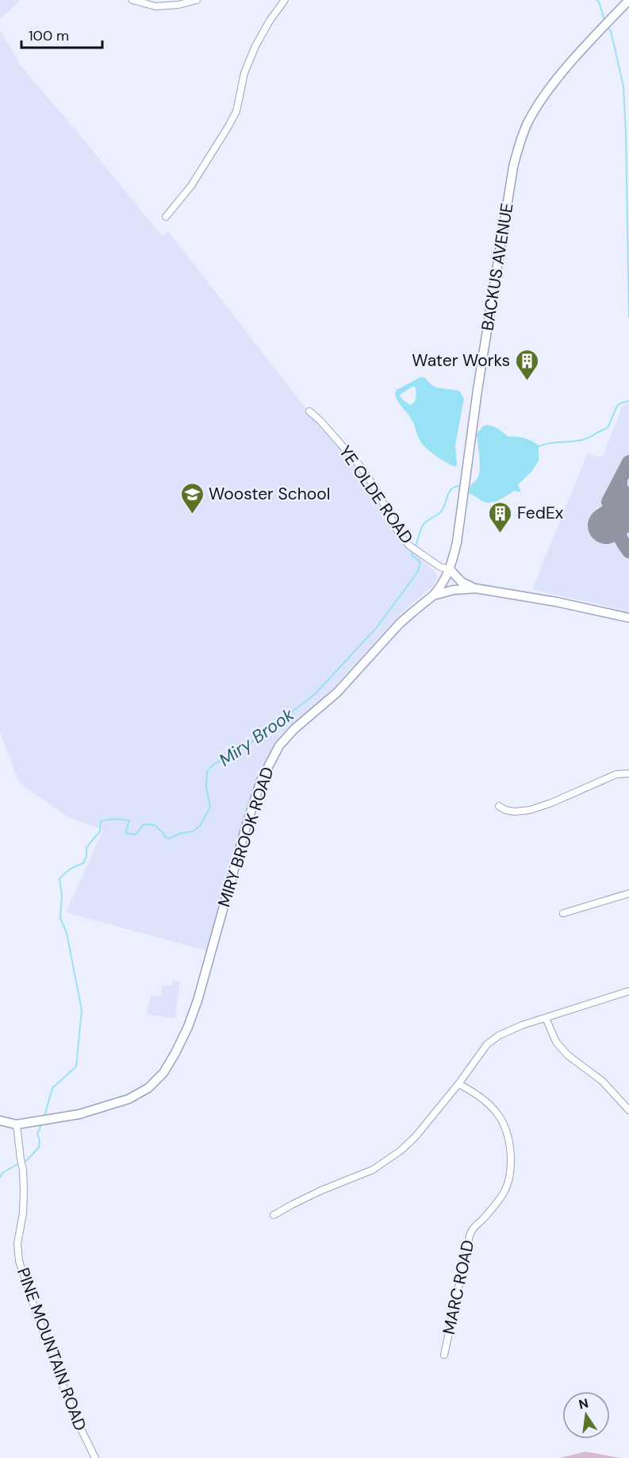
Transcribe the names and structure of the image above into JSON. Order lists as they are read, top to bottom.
{
  "streets": {
    "main road": ["BACKUS AVENUE", "MIRY BROOK ROAD"],
    "street": ["YE OLDE ROAD", "MARC ROAD", "PINE MOUNTAIN ROAD"]
  },
  "crossings": [
    ["BACKUS AVENUE", "YE OLDE ROAD"],
    ["BACKUS AVENUE", "MIRY BROOK ROAD"],
    ["MIRY BROOK ROAD", "PINE MOUNTAIN ROAD"]
  ],
  "water": ["Miry Brook"],
  "places": {
    "building": ["Water Works", "FedEx"],
    "school or university": ["Wooster School"]
  },
  "scale_bar": "100 m",
  "north": "top"
}
